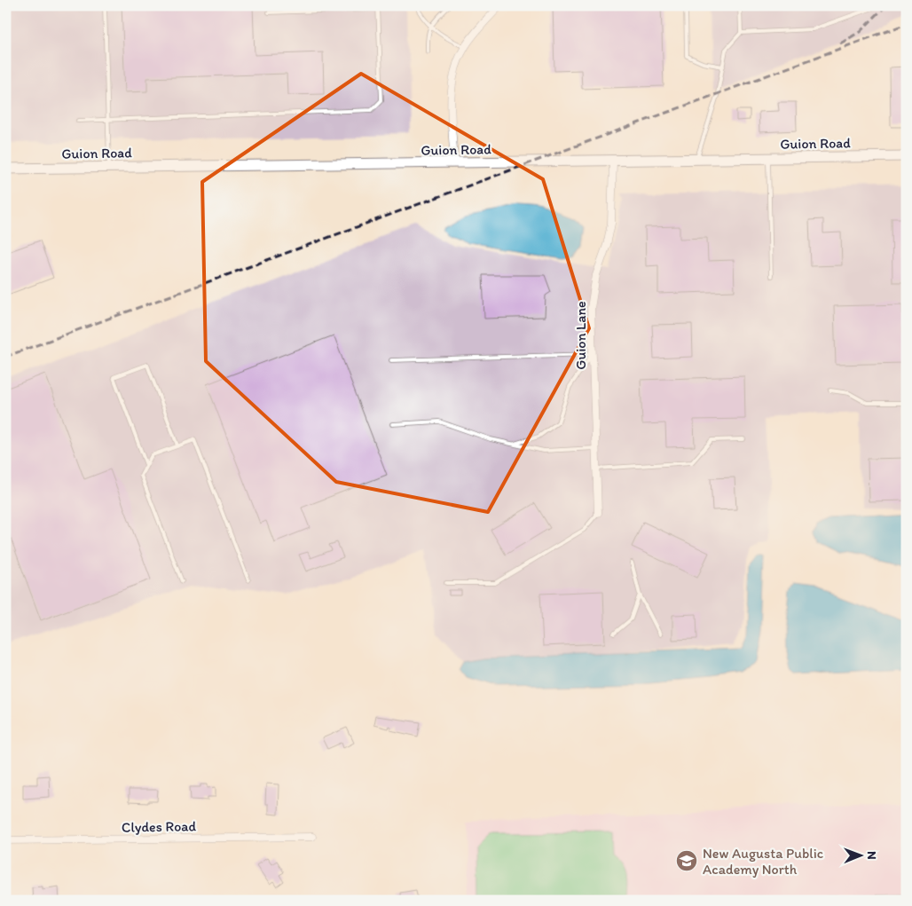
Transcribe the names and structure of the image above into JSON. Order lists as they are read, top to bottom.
{
  "streets": {
    "street": ["Guion Road", "Guion Lane", "Clydes Road"]
  },
  "crossings": [
    ["Guion Road", "Guion Lane"]
  ],
  "places": {
    "school or university": ["New Augusta Public Academy North"]
  },
  "north": "right"
}
